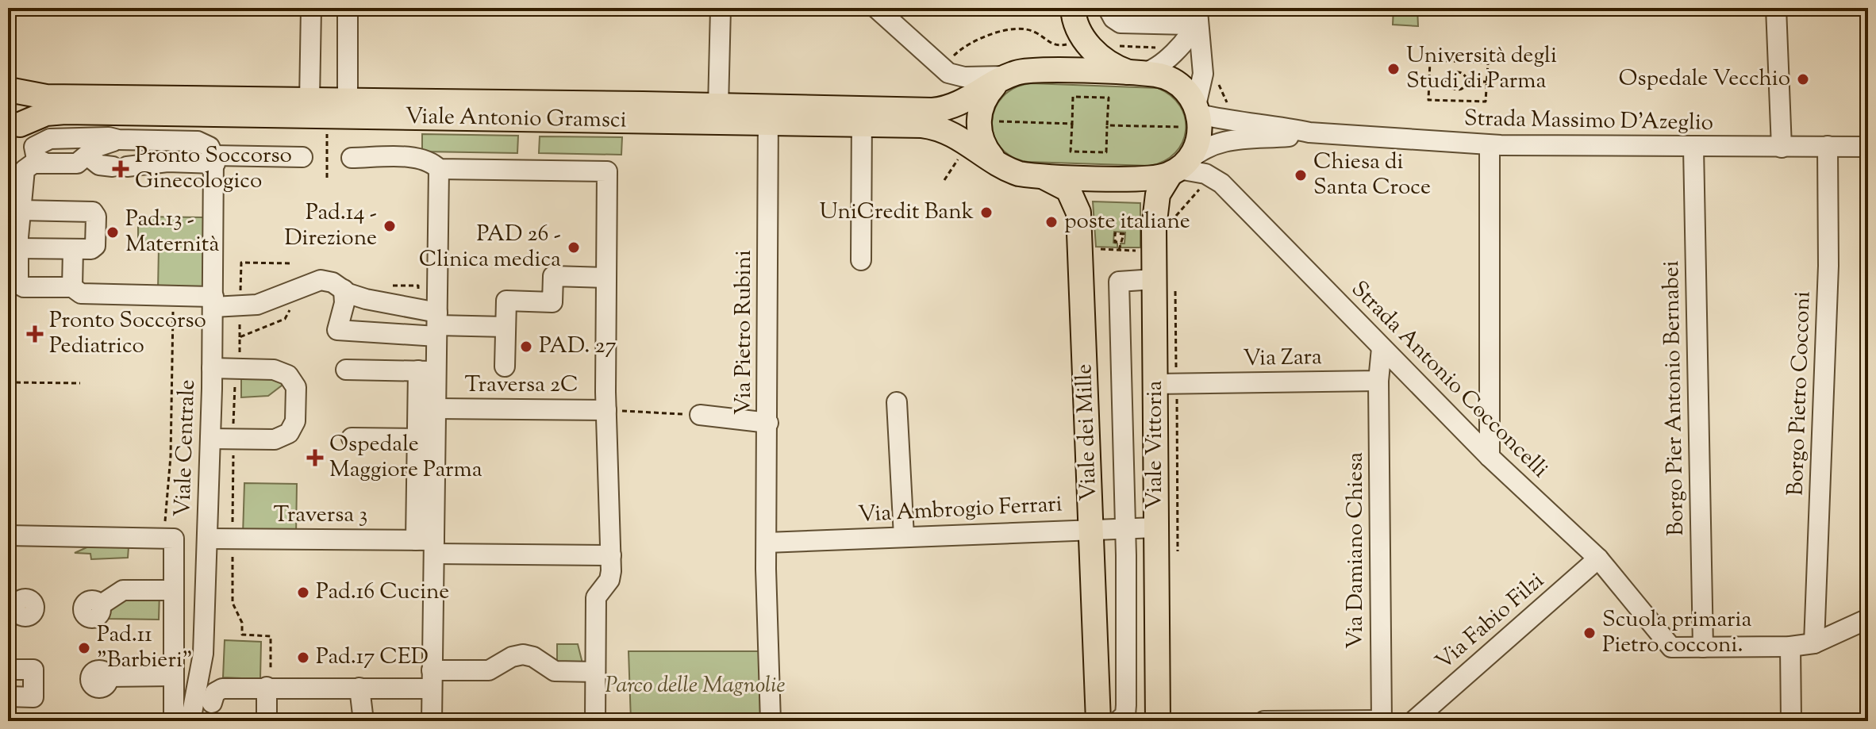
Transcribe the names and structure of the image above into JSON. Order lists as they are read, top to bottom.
{
  "streets": {
    "main road": ["Viale Antonio Gramsci", "Viale dei Mille", "Viale Vittoria"],
    "street": [
      "Strada Massimo D'Azeglio",
      "Via Pietro Rubini",
      "Via Zara",
      "Strada Antonio Cocconcelli",
      "Traversa 2C",
      "Borgo Pietro Cocconi",
      "Borgo Pier Antonio Bernabei",
      "Viale Centrale",
      "Via Ambrogio Ferrari",
      "Traversa 3",
      "Via Damiano Chiesa",
      "Via Fabio Filzi"
    ]
  },
  "crossings": [
    ["Viale Antonio Gramsci", "Via Pietro Rubini"],
    ["Viale Antonio Gramsci", "Viale dei Mille"],
    ["Strada Massimo D'Azeglio", "Borgo Pietro Cocconi"],
    ["Strada Massimo D'Azeglio", "Borgo Pier Antonio Bernabei"],
    ["Via Pietro Rubini", "Via Ambrogio Ferrari"],
    ["Via Zara", "Viale Vittoria"],
    ["Via Zara", "Via Damiano Chiesa"],
    ["Strada Antonio Cocconcelli", "Borgo Pier Antonio Bernabei"],
    ["Strada Antonio Cocconcelli", "Viale Vittoria"],
    ["Strada Antonio Cocconcelli", "Via Fabio Filzi"],
    ["Viale dei Mille", "Via Ambrogio Ferrari"],
    ["Viale Vittoria", "Via Ambrogio Ferrari"],
    ["Viale Centrale", "Traversa 3"]
  ],
  "parks": ["Parco delle Magnolie"],
  "places": {
    "other": [
      "Università degli Studi di Parma",
      "Ospedale Vecchio",
      "Chiesa di Santa Croce",
      "UniCredit Bank",
      "poste italiane",
      "Pad.14 - Direzione",
      "Pad.13 - Maternità",
      "PAD 26 - Clinica medica",
      "PAD. 27",
      "Pad.16 Cucine",
      "Scuola primaria Pietro cocconi.",
      "Pad.11 \"Barbieri\"",
      "Pad.17 CED"
    ],
    "health": ["Pronto Soccorso Ginecologico", "Pronto Soccorso Pediatrico", "Ospedale Maggiore Parma"]
  }
}
